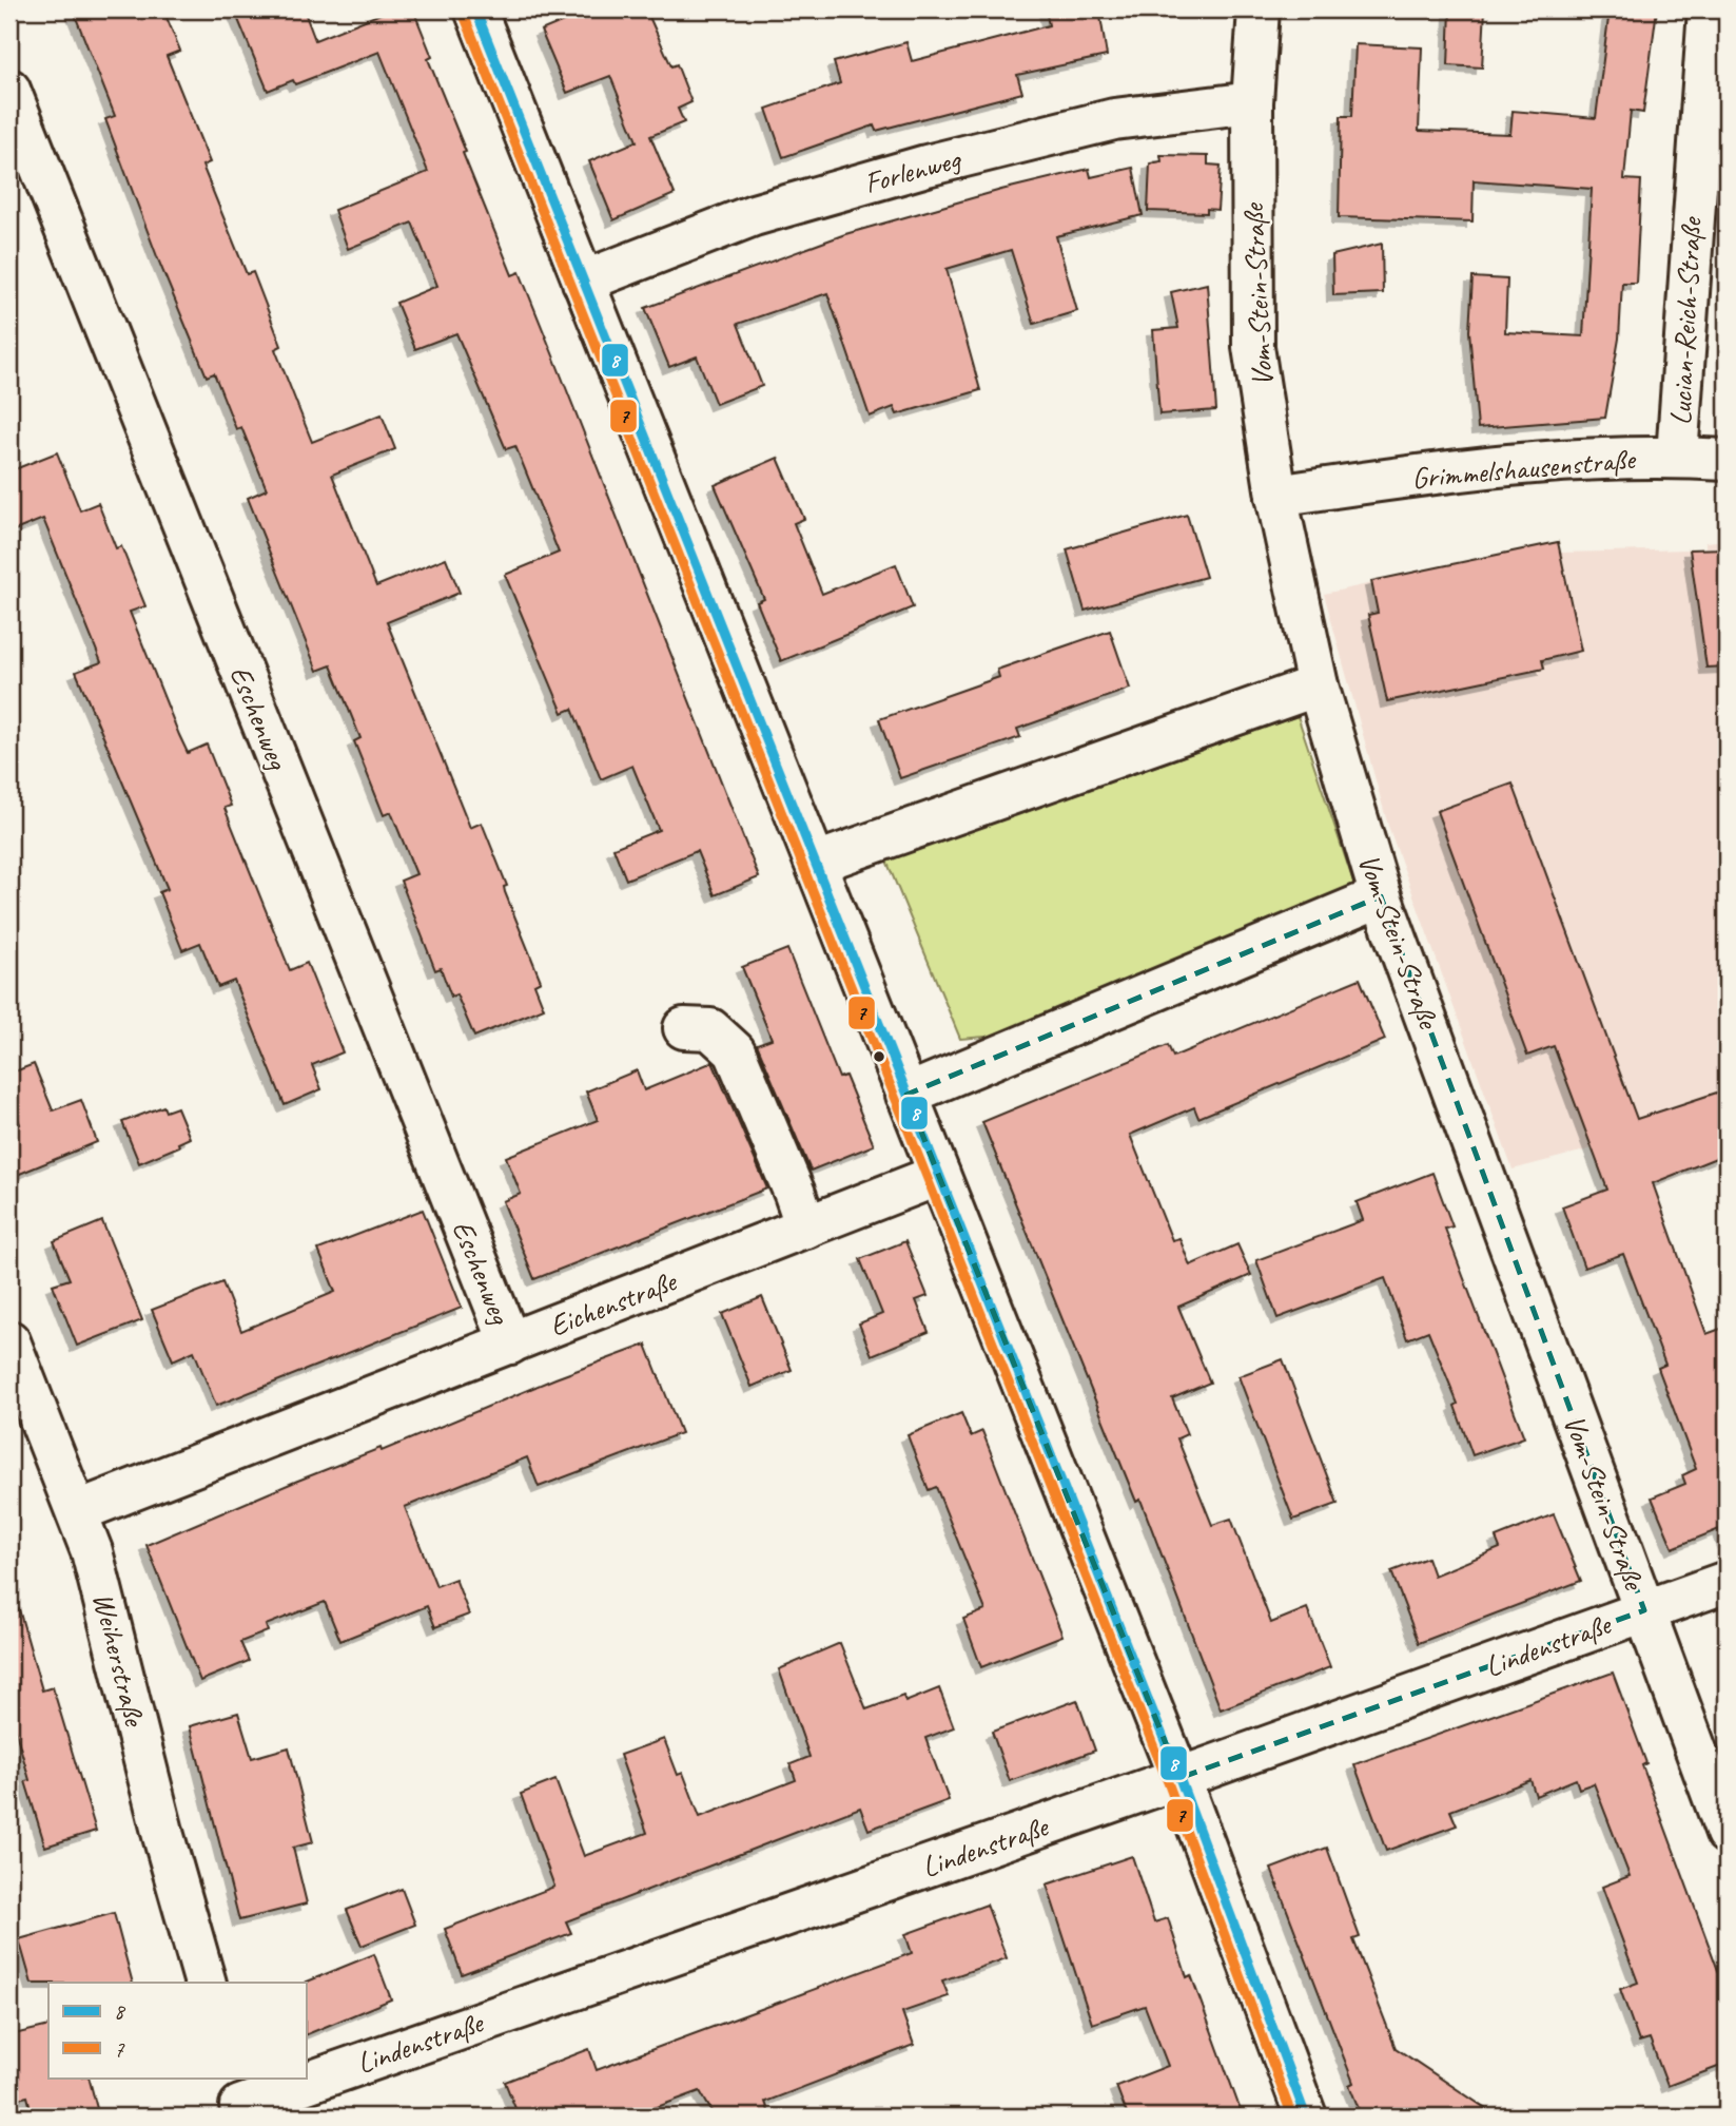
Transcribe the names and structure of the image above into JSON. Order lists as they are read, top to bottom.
{
  "streets": {
    "street": [
      "Forlenweg",
      "Vom-Stein-Straße",
      "Lucian-Reich-Straße",
      "Grimmelshausenstraße",
      "Eschenweg",
      "Eichenstraße",
      "Lindenstraße",
      "Weiherstraße"
    ]
  },
  "crossings": [
    ["Forlenweg", "Vom-Stein-Straße"],
    ["Vom-Stein-Straße", "Grimmelshausenstraße"],
    ["Vom-Stein-Straße", "Lindenstraße"],
    ["Lucian-Reich-Straße", "Grimmelshausenstraße"],
    ["Eschenweg", "Eichenstraße"],
    ["Eichenstraße", "Weiherstraße"]
  ],
  "lines": ["transit line 8", "transit line 7"],
  "legend": ["8", "7"]
}
